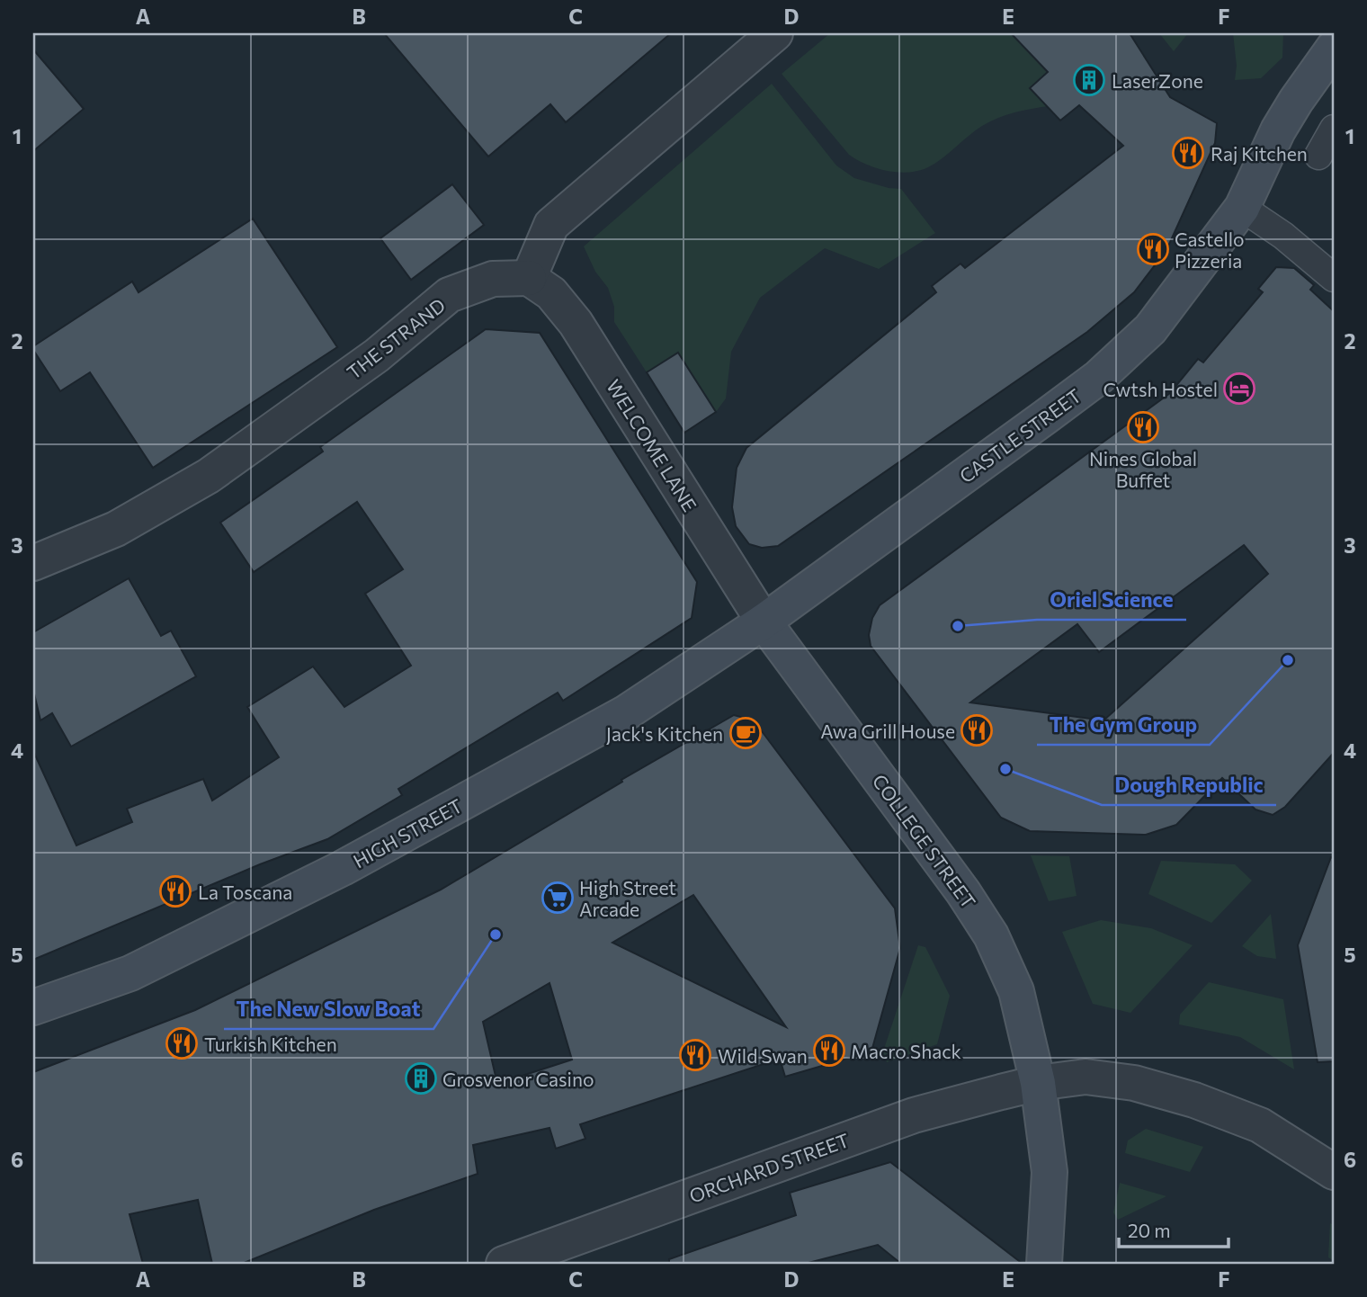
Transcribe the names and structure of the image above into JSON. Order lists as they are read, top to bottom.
{
  "streets": {
    "main road": ["CASTLE STREET", "HIGH STREET", "COLLEGE STREET"],
    "street": ["THE STRAND", "WELCOME LANE", "ORCHARD STREET"]
  },
  "crossings": [
    ["THE STRAND", "WELCOME LANE"],
    ["CASTLE STREET", "WELCOME LANE"],
    ["CASTLE STREET", "HIGH STREET"],
    ["CASTLE STREET", "COLLEGE STREET"],
    ["WELCOME LANE", "HIGH STREET"],
    ["WELCOME LANE", "COLLEGE STREET"],
    ["HIGH STREET", "COLLEGE STREET"],
    ["COLLEGE STREET", "ORCHARD STREET"]
  ],
  "places": {
    "building": ["LaserZone", "Grosvenor Casino"],
    "restaurant": [
      "Raj Kitchen",
      "Castello Pizzeria",
      "Nines Global Buffet",
      "Awa Grill House",
      "La Toscana",
      "Turkish Kitchen",
      "Macro Shack",
      "Wild Swan"
    ],
    "hotel": ["Cwtsh Hostel"],
    "other": [
      "Oriel Science",
      "The Gym Group",
      "Dough Republic",
      "The New Slow Boat"
    ],
    "cafe": ["Jack's Kitchen"],
    "supermarket": ["High Street Arcade"]
  },
  "scale_bar": "20 m",
  "grid": {
    "columns": [
      "A",
      "B",
      "C",
      "D",
      "E",
      "F"
    ],
    "rows": [
      "1",
      "2",
      "3",
      "4",
      "5",
      "6"
    ]
  }
}
